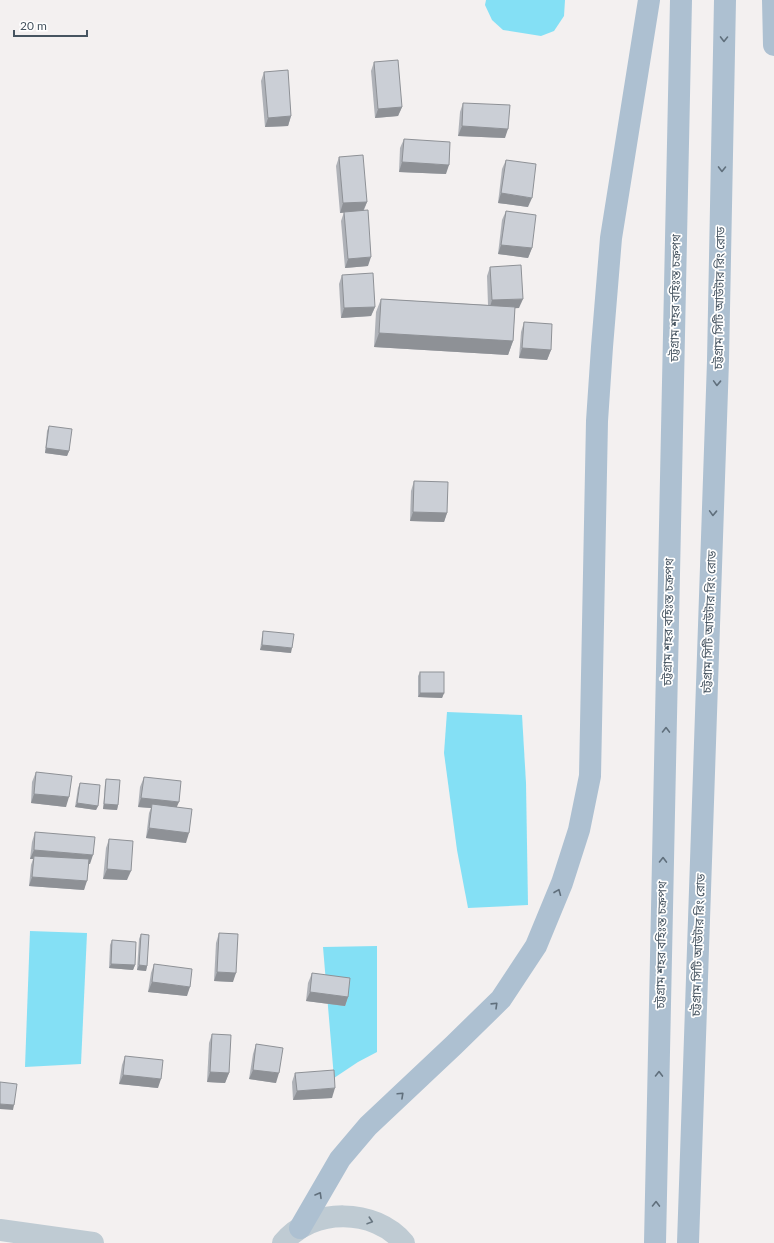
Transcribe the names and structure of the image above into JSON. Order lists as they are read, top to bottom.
{
  "streets": {
    "main road": ["চট্টগ্রাম শহর বহিঃস্ত চক্রপথ", "চট্টগ্রাম সিটি আউটার রিং রোড"]
  },
  "scale_bar": "20 m"
}
